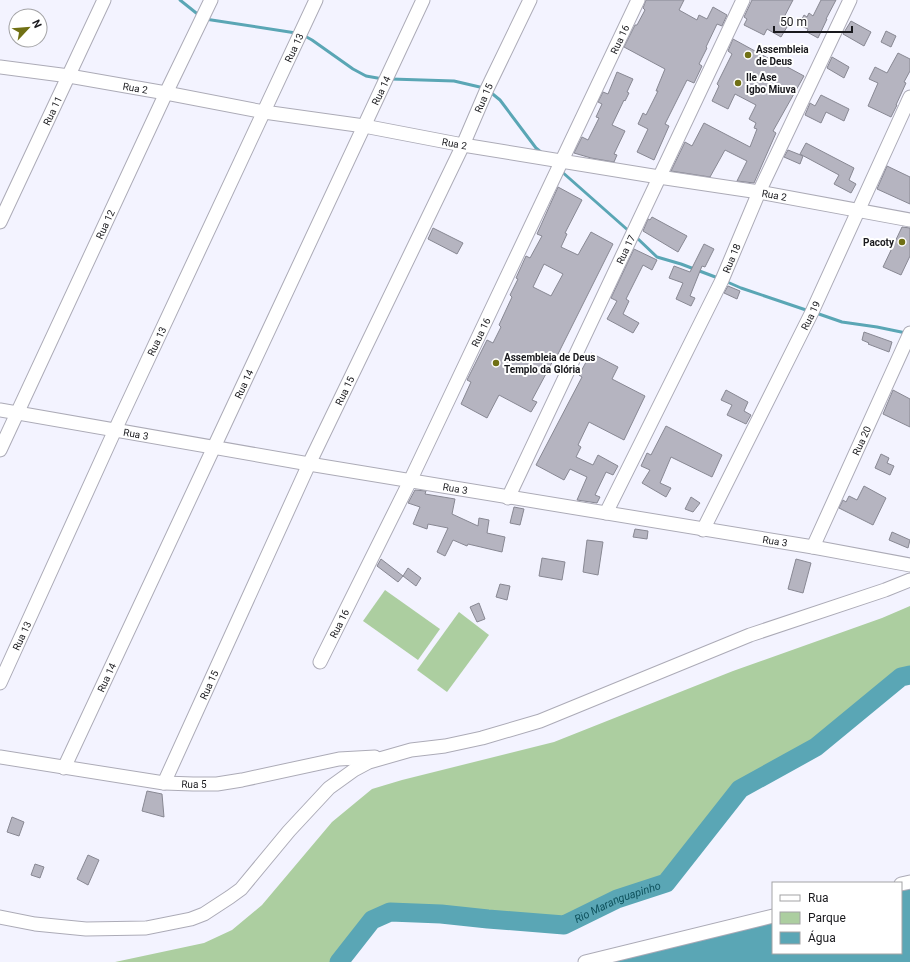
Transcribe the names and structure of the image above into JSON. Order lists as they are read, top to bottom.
{
  "streets": {
    "street": [
      "Rua 16",
      "Rua 13",
      "Rua 2",
      "Rua 14",
      "Rua 15",
      "Rua 11",
      "Rua 12",
      "Rua 17",
      "Rua 18",
      "Rua 19",
      "Rua 3",
      "Rua 20",
      "Rua 5"
    ]
  },
  "crossings": [
    ["Rua 16", "Rua 2"],
    ["Rua 16", "Rua 3"],
    ["Rua 13", "Rua 2"],
    ["Rua 13", "Rua 3"],
    ["Rua 2", "Rua 14"],
    ["Rua 2", "Rua 15"],
    ["Rua 2", "Rua 11"],
    ["Rua 2", "Rua 12"],
    ["Rua 2", "Rua 17"],
    ["Rua 2", "Rua 18"],
    ["Rua 2", "Rua 19"],
    ["Rua 14", "Rua 3"],
    ["Rua 14", "Rua 5"],
    ["Rua 15", "Rua 3"],
    ["Rua 15", "Rua 5"],
    ["Rua 12", "Rua 3"],
    ["Rua 17", "Rua 3"],
    ["Rua 18", "Rua 3"],
    ["Rua 19", "Rua 3"],
    ["Rua 3", "Rua 20"]
  ],
  "water": ["Rio Maranguapinho"],
  "places": [
    "Assembleia de Deus",
    "Ile Ase Igbo Miuva",
    "Pacoty",
    "Assembleia de Deus Templo da Glória"
  ],
  "legend": ["Rua", "Parque", "Água"],
  "scale_bar": "50 m",
  "north": "top right"
}
